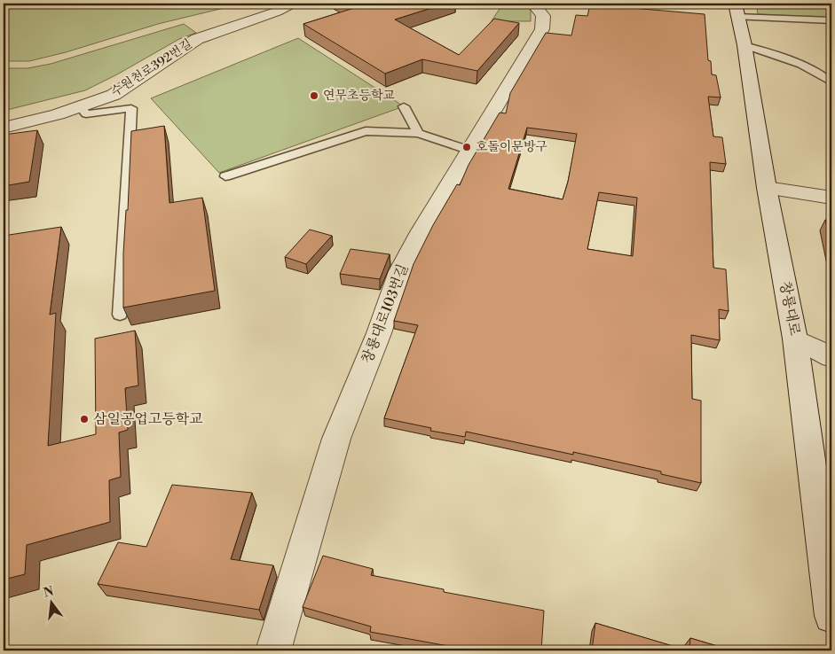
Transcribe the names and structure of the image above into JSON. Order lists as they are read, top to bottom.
{
  "streets": {
    "street": ["수원천로392번길", "창룡대로", "창룡대로103번길"]
  },
  "places": ["연무초등학교", "호돌이문방구", "삼일공업고등학교"],
  "north": "top"
}
